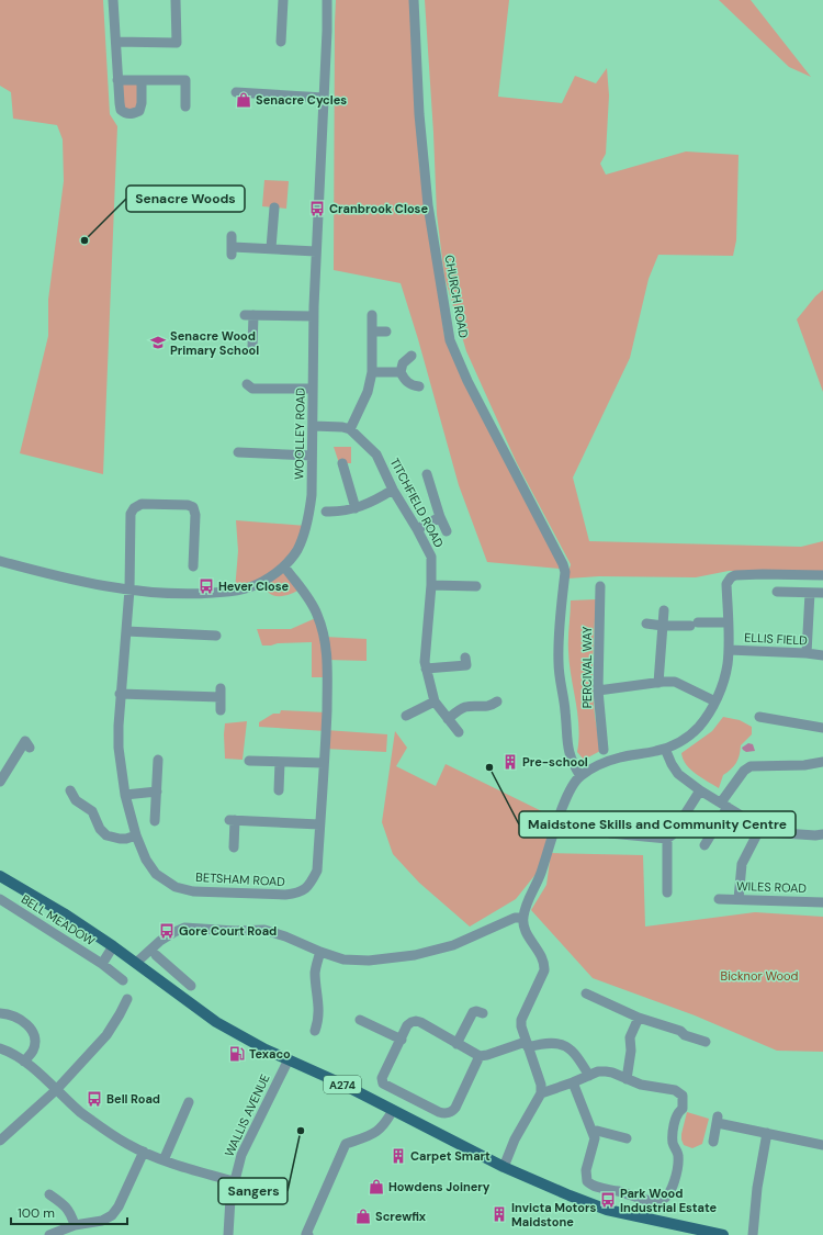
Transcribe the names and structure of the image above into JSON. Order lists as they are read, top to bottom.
{
  "streets": {
    "main road": ["A274"],
    "street": [
      "CHURCH ROAD",
      "WOOLLEY ROAD",
      "TITCHFIELD ROAD",
      "ELLIS FIELD",
      "PERCIVAL WAY",
      "BETSHAM ROAD",
      "WILES ROAD",
      "BELL MEADOW",
      "WALLIS AVENUE"
    ]
  },
  "crossings": [
    ["WOOLLEY ROAD", "BETSHAM ROAD"],
    ["A274", "WALLIS AVENUE"]
  ],
  "parks": ["Bicknor Wood"],
  "places": {
    "shop": ["Senacre Cycles", "Howdens Joinery", "Screwfix"],
    "bus stop": [
      "Cranbrook Close",
      "Hever Close",
      "Gore Court Road",
      "Bell Road",
      "Park Wood Industrial Estate"
    ],
    "other": ["Senacre Woods", "Maidstone Skills and Community Centre", "Sangers"],
    "school or university": ["Senacre Wood Primary School"],
    "building": ["Pre-school", "Carpet Smart", "Invicta Motors Maidstone"],
    "fuel station": ["Texaco"]
  },
  "scale_bar": "100 m"
}
